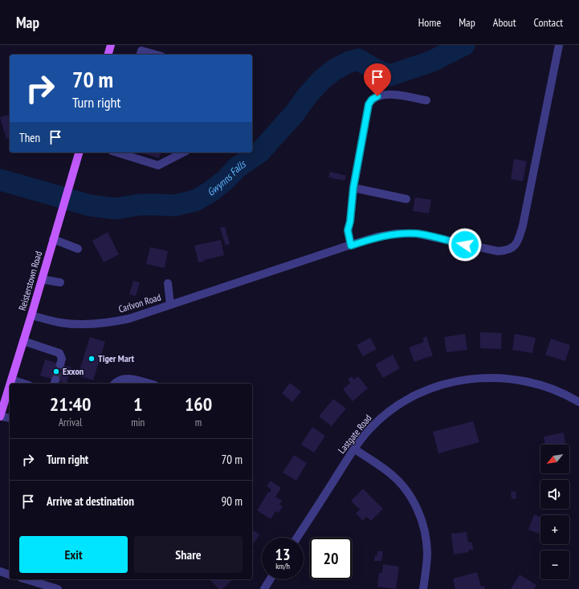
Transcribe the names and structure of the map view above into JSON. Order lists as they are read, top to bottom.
{
  "streets": {
    "main road": ["Reisterstown Road"],
    "street": ["Carlvon Road", "Lastgate Road"]
  },
  "crossings": [
    ["Reisterstown Road", "Carlvon Road"]
  ],
  "water": ["Gwynns Falls"],
  "places": ["Tiger Mart", "Exxon"],
  "north": "bottom left",
  "page": {
    "header": "Map",
    "nav": [
      "Home",
      "Map",
      "About",
      "Contact"
    ],
    "turn": ["70 m", "Turn right"],
    "then": "Then",
    "eta": [
      "21:40",
      "Arrival",
      "1",
      "min",
      "160",
      "m"
    ],
    "list": [
      {
        "name": "Turn right",
        "value": "70 m"
      },
      {
        "name": "Arrive at destination",
        "value": "90 m"
      }
    ],
    "map_buttons": ["+", "−"],
    "buttons": ["Exit", "Share"],
    "speed": "13 km/h",
    "limit": "20"
  }
}
